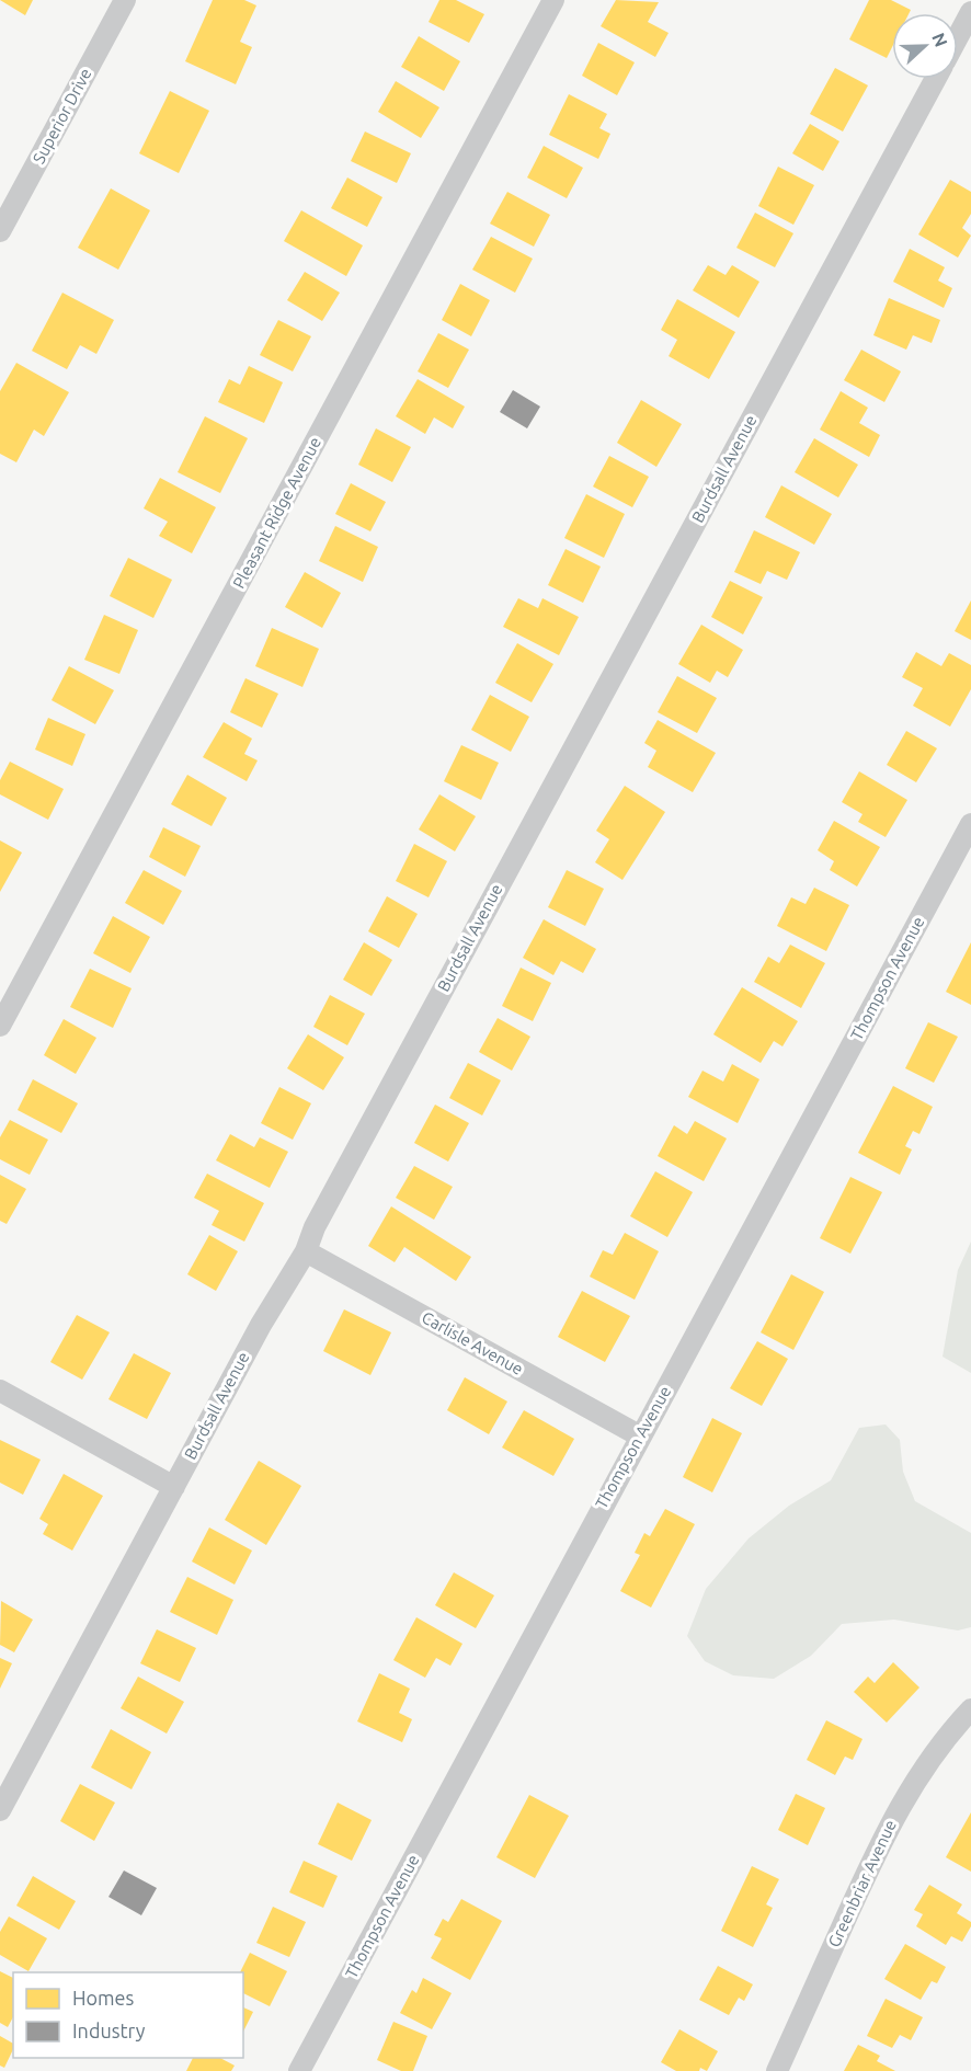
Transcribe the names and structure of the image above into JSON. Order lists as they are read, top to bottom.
{
  "streets": {
    "street": [
      "Superior Drive",
      "Burdsall Avenue",
      "Pleasant Ridge Avenue",
      "Thompson Avenue",
      "Carlisle Avenue",
      "Greenbriar Avenue"
    ]
  },
  "crossings": [
    ["Burdsall Avenue", "Carlisle Avenue"],
    ["Thompson Avenue", "Carlisle Avenue"]
  ],
  "legend": ["Homes", "Industry"],
  "north": "right"
}
